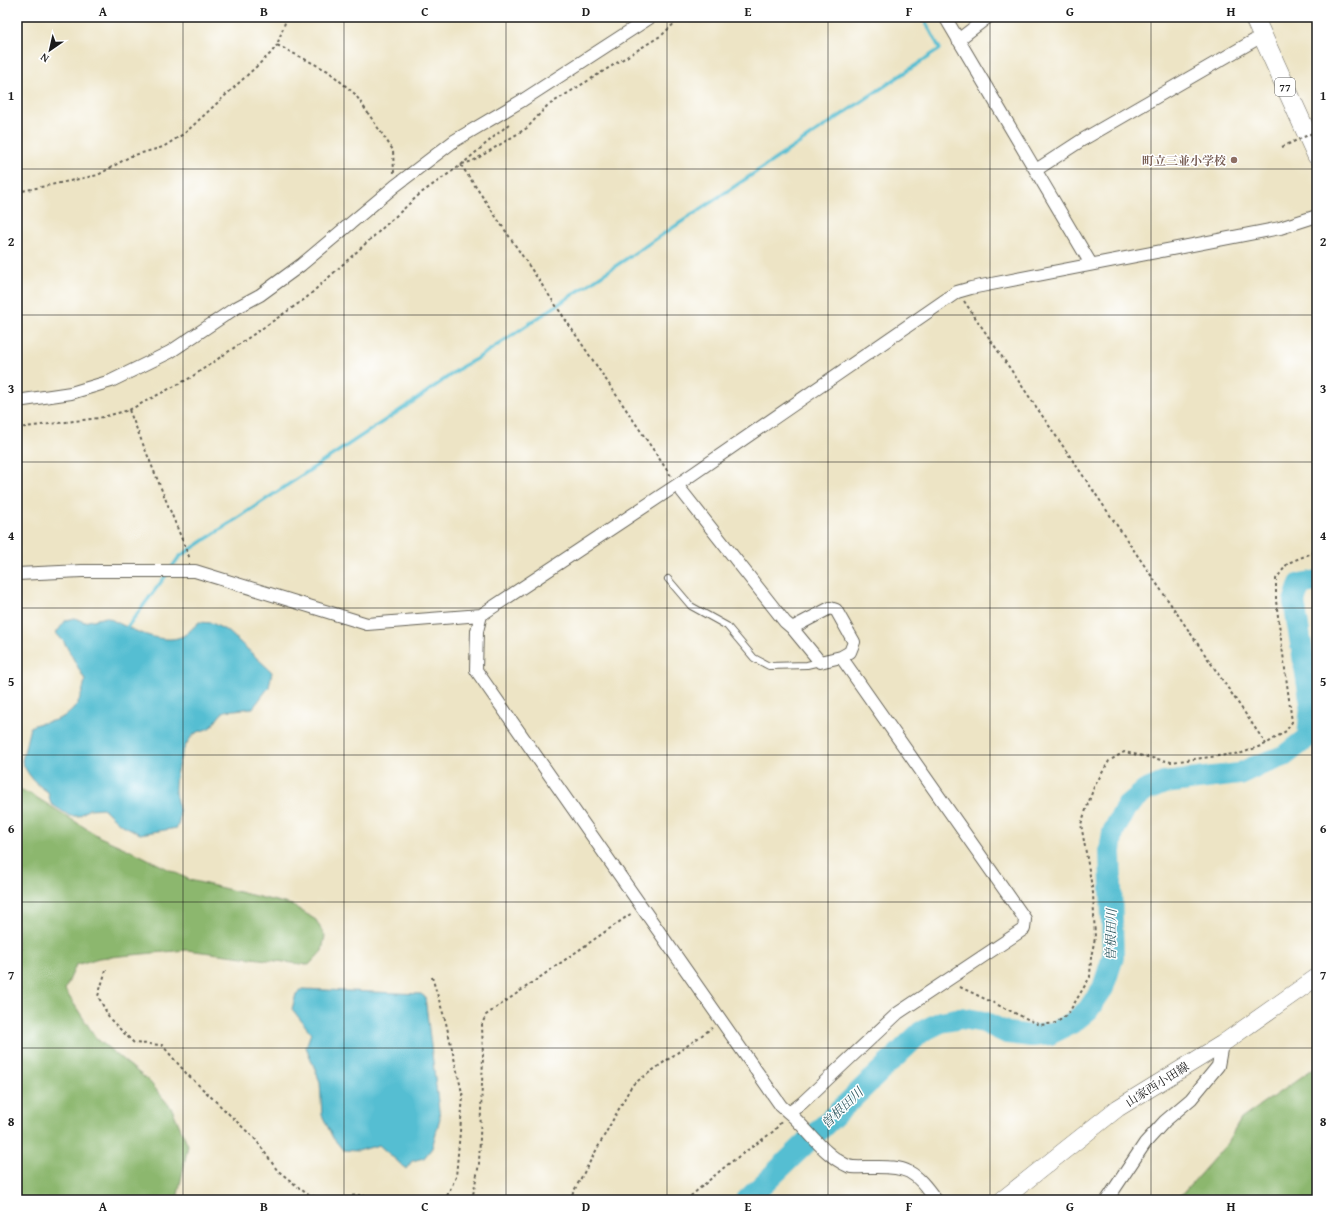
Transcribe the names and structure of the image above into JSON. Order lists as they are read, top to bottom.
{
  "streets": {
    "main road": ["77", "山家西小田線"]
  },
  "water": ["曽根田川"],
  "places": ["町立三並小学校"],
  "north": "bottom left",
  "grid": {
    "columns": [
      "A",
      "B",
      "C",
      "D",
      "E",
      "F",
      "G",
      "H"
    ],
    "rows": [
      "1",
      "2",
      "3",
      "4",
      "5",
      "6",
      "7",
      "8"
    ]
  }
}
